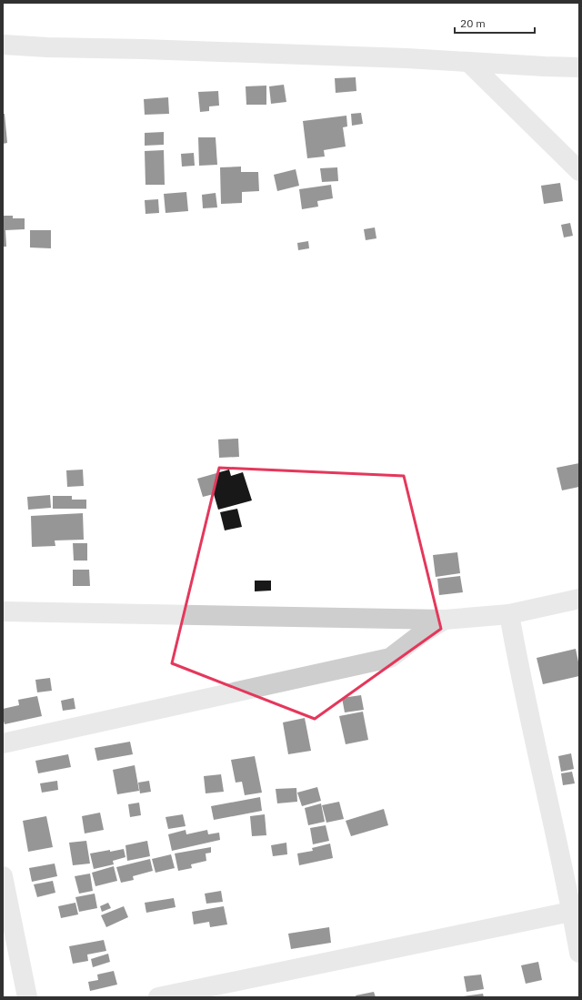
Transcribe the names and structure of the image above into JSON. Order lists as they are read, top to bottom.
{
  "scale_bar": "20 m"
}
